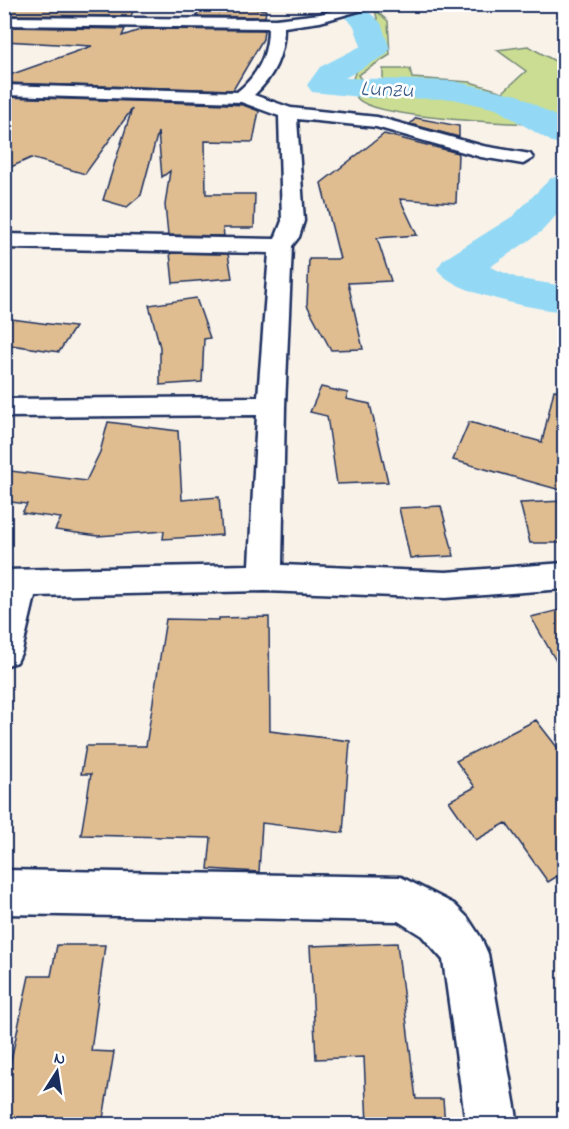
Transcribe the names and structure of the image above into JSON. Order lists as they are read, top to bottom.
{
  "water": ["Lunzu"],
  "north": "top"
}
